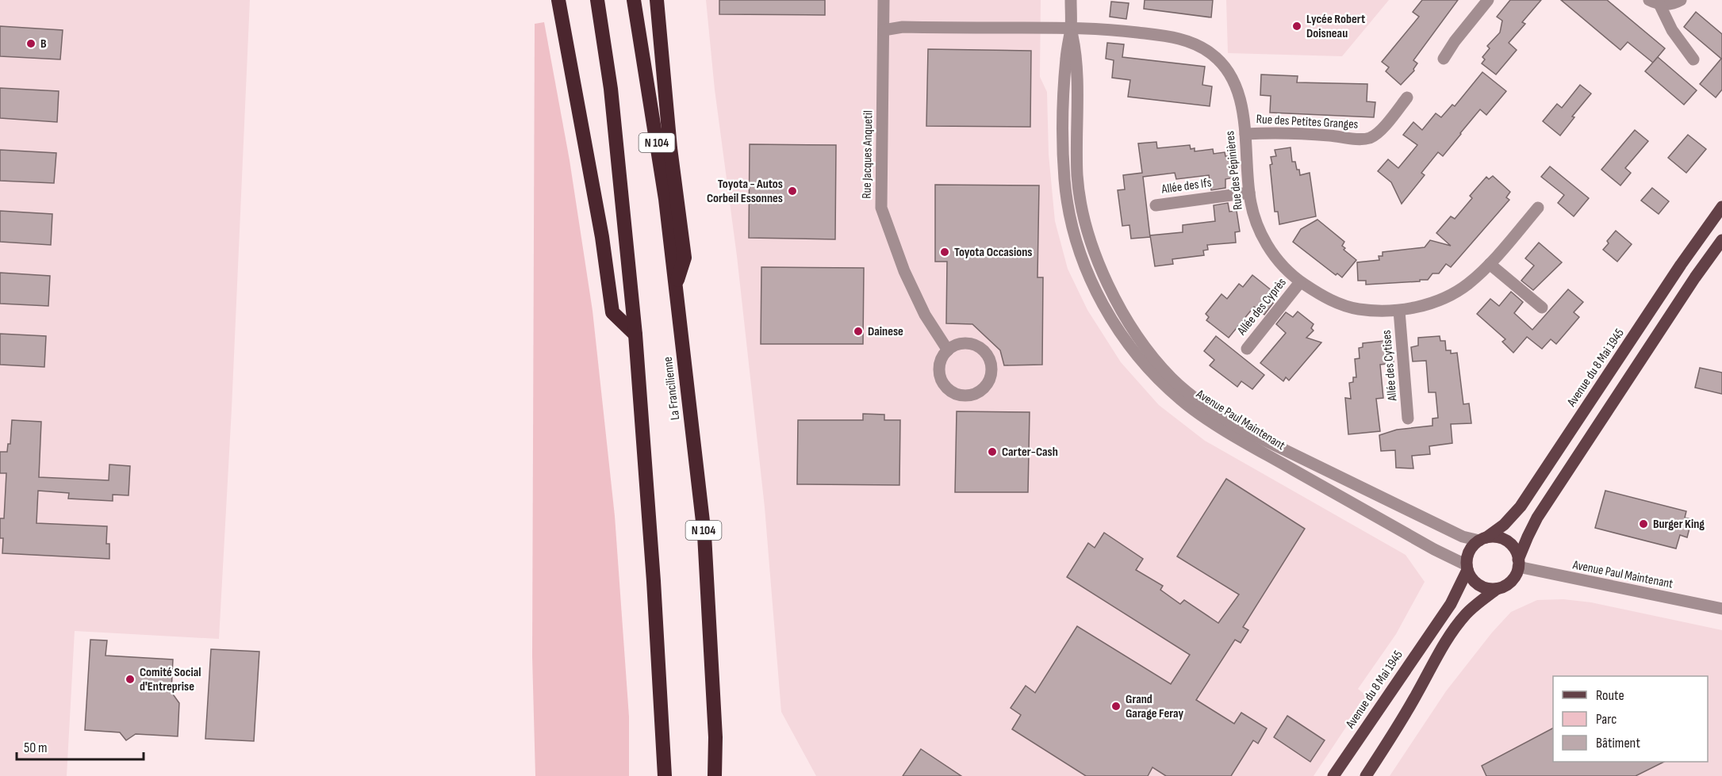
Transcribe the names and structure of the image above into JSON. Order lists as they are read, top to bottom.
{
  "streets": {
    "highway": ["N 104", "La Francilienne"],
    "main road": ["Avenue du 8 Mai 1945"],
    "street": [
      "Rue des Petites Granges",
      "Rue Jacques Anquetil",
      "Rue des Pépinières",
      "Allée des Ifs",
      "Allée des Cyprès",
      "Allée des Cytises",
      "Avenue Paul Maintenant"
    ]
  },
  "crossings": [
    ["Rue des Petites Granges", "Rue des Pépinières"],
    ["Rue des Pépinières", "Allée des Ifs"],
    ["Rue des Pépinières", "Allée des Cyprès"],
    ["Rue des Pépinières", "Allée des Cytises"],
    ["Rue des Pépinières", "Avenue Paul Maintenant"],
    ["Avenue du 8 Mai 1945", "Avenue Paul Maintenant"]
  ],
  "places": [
    "Lycée Robert Doisneau",
    "B",
    "Toyota - Autos Corbeil Essonnes",
    "Toyota Occasions",
    "Dainese",
    "Carter-Cash",
    "Burger King",
    "Comité Social d'Entreprise",
    "Grand Garage Feray"
  ],
  "legend": ["Route", "Parc", "Bâtiment"],
  "scale_bar": "50 m"
}
